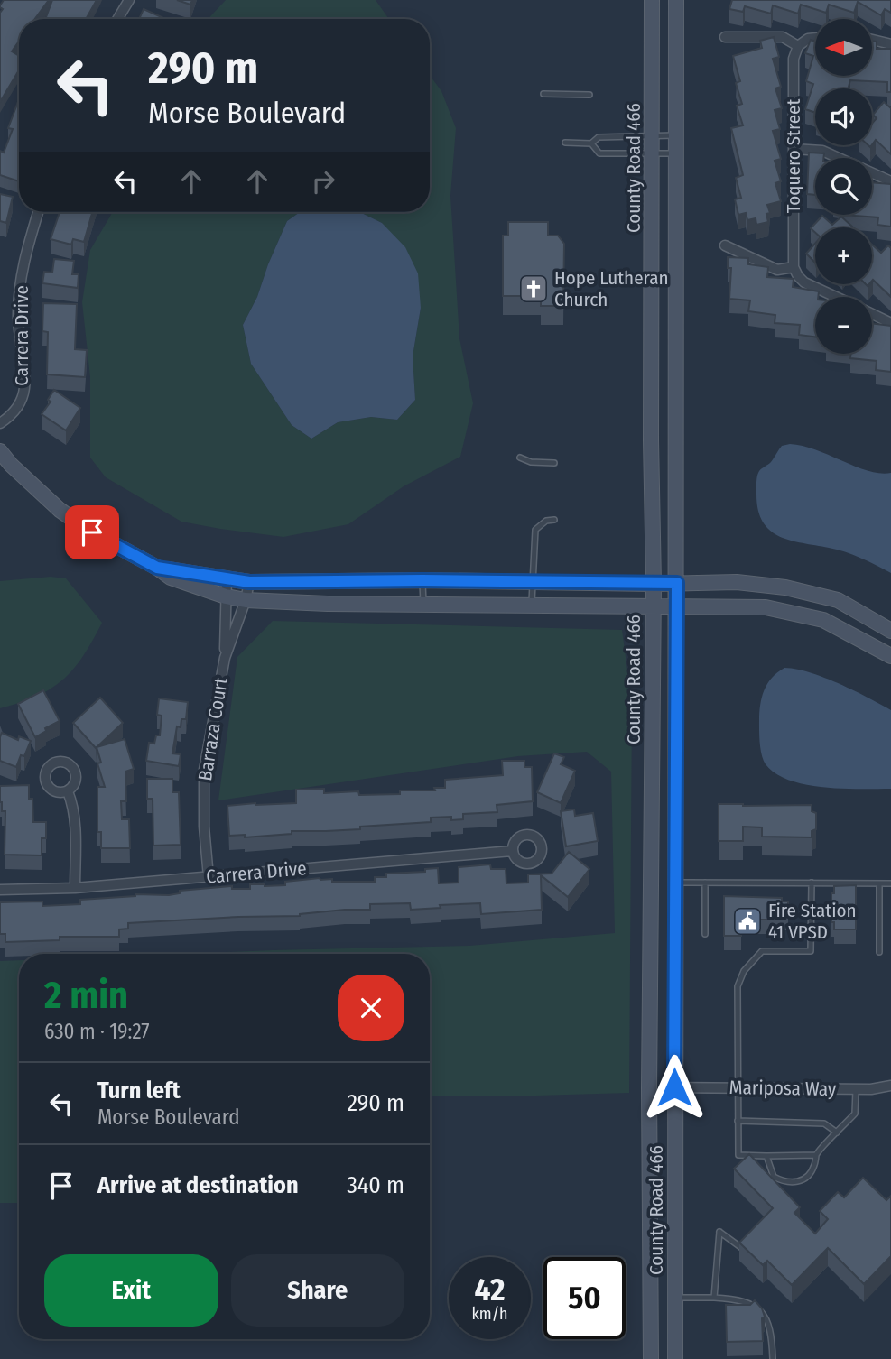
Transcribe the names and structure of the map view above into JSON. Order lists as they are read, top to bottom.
{
  "streets": {
    "main road": ["County Road 466"],
    "street": [
      "Toquero Street",
      "Carrera Drive",
      "Barraza Court",
      "Mariposa Way"
    ]
  },
  "crossings": [
    ["County Road 466", "Mariposa Way"],
    ["Carrera Drive", "Barraza Court"]
  ],
  "places": {
    "church": ["Hope Lutheran Church"],
    "public building": ["Fire Station 41 VPSD"]
  },
  "north": "left",
  "page": {
    "map_buttons": ["+", "−"],
    "turn": ["290 m", "Morse Boulevard"],
    "heading": ["2 min", "630 m · 19:27"],
    "list": [
      {
        "name": "Turn left",
        "note": "Morse Boulevard",
        "value": "290 m"
      },
      {
        "name": "Arrive at destination",
        "value": "340 m"
      }
    ],
    "buttons": ["Exit", "Share"],
    "speed": "42 km/h",
    "limit": "50"
  }
}
